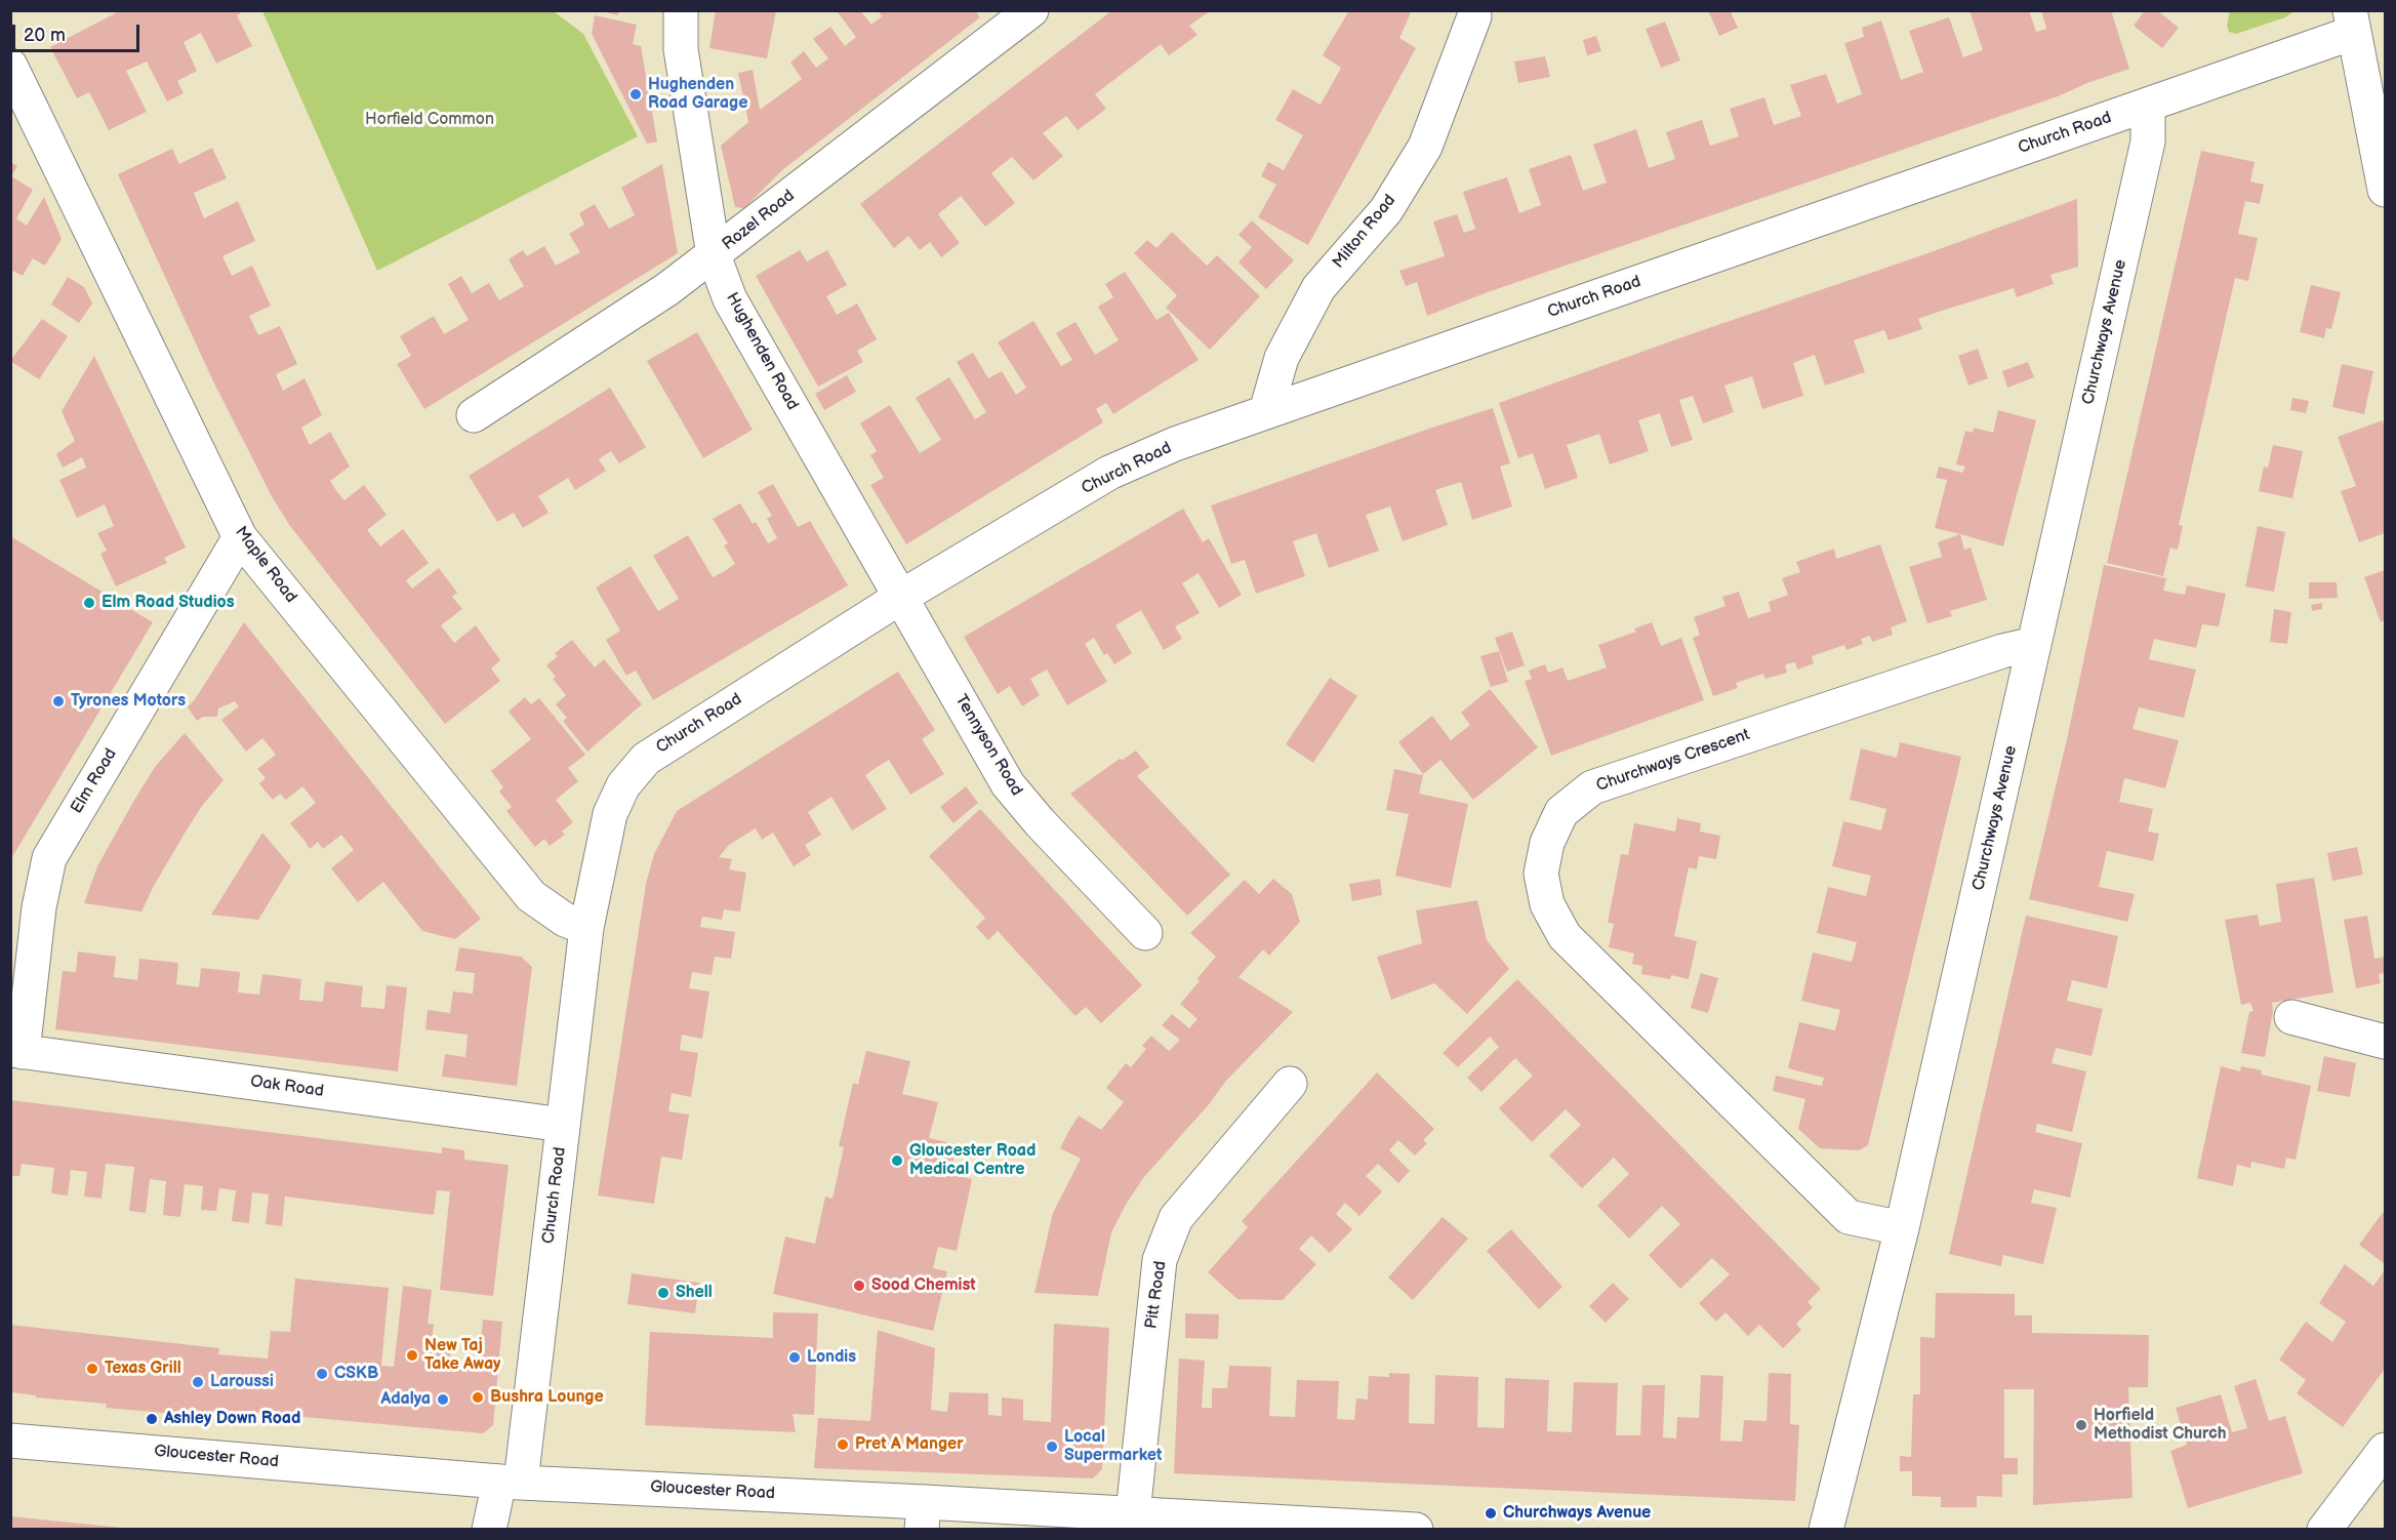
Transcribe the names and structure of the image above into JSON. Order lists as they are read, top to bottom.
{
  "streets": {
    "street": [
      "Church Road",
      "Rozel Road",
      "Milton Road",
      "Churchways Avenue",
      "Hughenden Road",
      "Maple Road",
      "Tennyson Road",
      "Churchways Crescent",
      "Elm Road",
      "Oak Road",
      "Pitt Road",
      "Gloucester Road"
    ]
  },
  "crossings": [
    ["Church Road", "Milton Road"],
    ["Church Road", "Churchways Avenue"],
    ["Church Road", "Hughenden Road"],
    ["Church Road", "Maple Road"],
    ["Church Road", "Tennyson Road"],
    ["Church Road", "Oak Road"],
    ["Church Road", "Gloucester Road"],
    ["Rozel Road", "Hughenden Road"],
    ["Churchways Avenue", "Churchways Crescent"],
    ["Hughenden Road", "Tennyson Road"],
    ["Maple Road", "Elm Road"],
    ["Elm Road", "Oak Road"],
    ["Pitt Road", "Gloucester Road"]
  ],
  "parks": ["Horfield Common"],
  "places": [
    "Hughenden Road Garage",
    "Elm Road Studios",
    "Tyrones Motors",
    "Gloucester Road Medical Centre",
    "Sood Chemist",
    "Shell",
    "New Taj Take Away",
    "Londis",
    "Texas Grill",
    "CSKB",
    "Laroussi",
    "Bushra Lounge",
    "Adalya",
    "Ashley Down Road",
    "Horfield Methodist Church",
    "Pret A Manger",
    "Local Supermarket",
    "Churchways Avenue"
  ],
  "scale_bar": "20 m"
}
